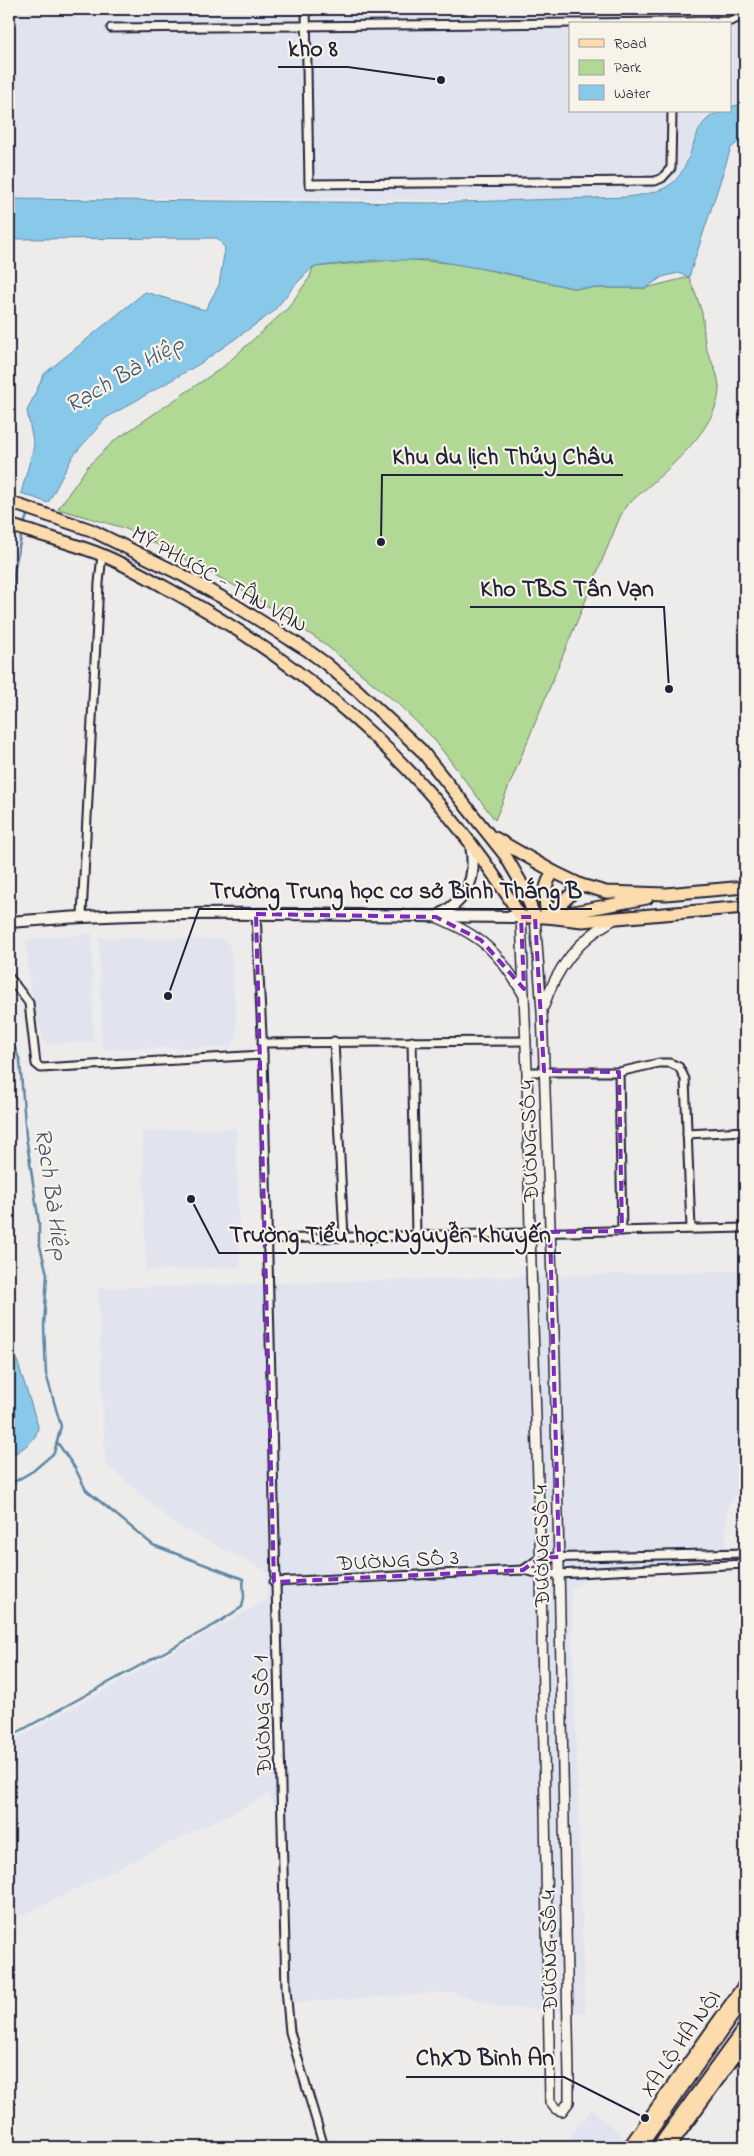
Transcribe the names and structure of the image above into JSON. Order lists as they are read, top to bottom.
{
  "streets": {
    "main road": ["MỸ PHƯỚC - TÂN VẠN", "XA LỘ HÀ NỘI"],
    "street": ["ĐƯỜNG SỐ 4", "ĐƯỜNG SỐ 3", "ĐƯỜNG SỐ 1"]
  },
  "crossings": [
    ["MỸ PHƯỚC - TÂN VẠN", "ĐƯỜNG SỐ 4"],
    ["ĐƯỜNG SỐ 4", "ĐƯỜNG SỐ 3"],
    ["ĐƯỜNG SỐ 3", "ĐƯỜNG SỐ 1"]
  ],
  "water": ["Rạch Bà Hiệp"],
  "places": [
    "kho 8",
    "Khu du lịch Thủy Châu",
    "Kho TBS Tân Vạn",
    "Trường Trung học cơ sở Bình Thắng B",
    "Trường Tiểu học Nguyễn Khuyến",
    "ChXD Bình An"
  ],
  "legend": ["Road", "Park", "Water"]
}
